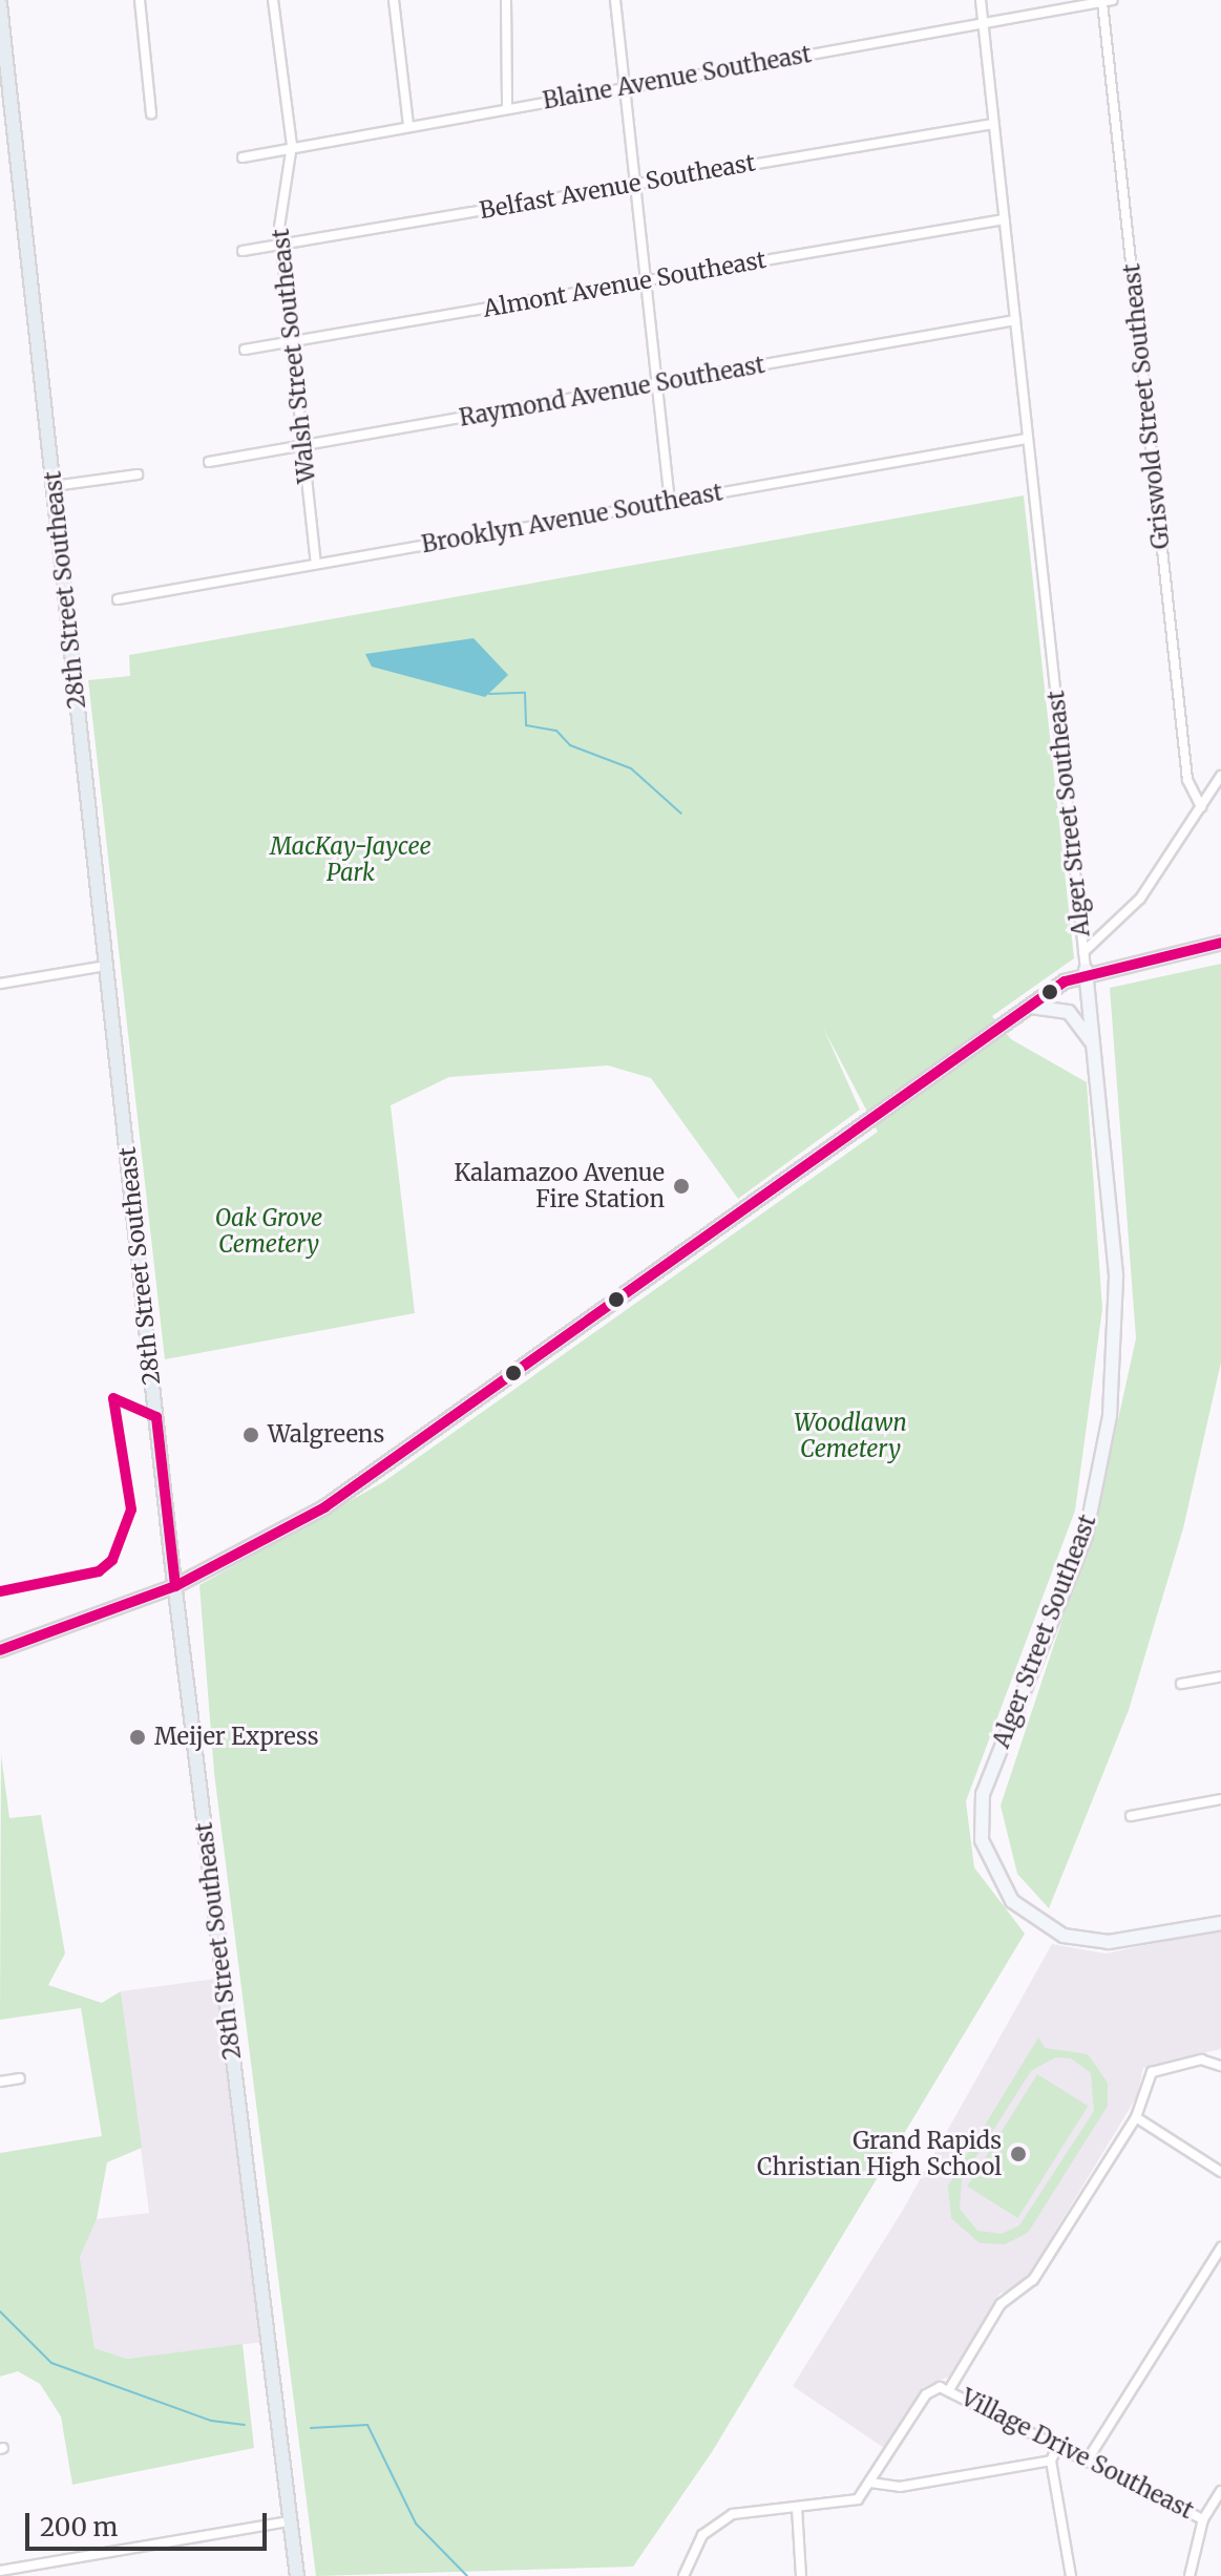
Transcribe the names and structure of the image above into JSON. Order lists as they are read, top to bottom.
{
  "streets": {
    "main road": ["28th Street Southeast", "Alger Street Southeast"],
    "street": [
      "Blaine Avenue Southeast",
      "Belfast Avenue Southeast",
      "Almont Avenue Southeast",
      "Walsh Street Southeast",
      "Raymond Avenue Southeast",
      "Griswold Street Southeast",
      "Brooklyn Avenue Southeast",
      "Village Drive Southeast"
    ]
  },
  "crossings": [
    ["Blaine Avenue Southeast", "Walsh Street Southeast"],
    ["Blaine Avenue Southeast", "Griswold Street Southeast"],
    ["Blaine Avenue Southeast", "Alger Street Southeast"],
    ["Belfast Avenue Southeast", "Walsh Street Southeast"],
    ["Belfast Avenue Southeast", "Alger Street Southeast"],
    ["Almont Avenue Southeast", "Walsh Street Southeast"],
    ["Almont Avenue Southeast", "Alger Street Southeast"],
    ["Walsh Street Southeast", "Raymond Avenue Southeast"],
    ["Walsh Street Southeast", "Brooklyn Avenue Southeast"],
    ["Raymond Avenue Southeast", "Alger Street Southeast"],
    ["Brooklyn Avenue Southeast", "Alger Street Southeast"]
  ],
  "parks": ["MacKay-Jaycee Park", "Oak Grove Cemetery", "Woodlawn Cemetery"],
  "places": [
    "Kalamazoo Avenue Fire Station",
    "Walgreens",
    "Meijer Express",
    "Grand Rapids Christian High School"
  ],
  "scale_bar": "200 m"
}
